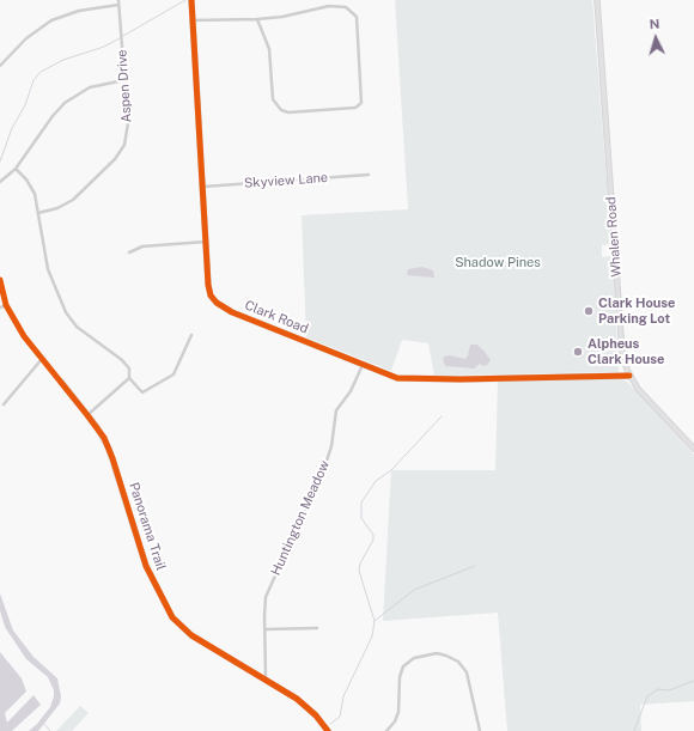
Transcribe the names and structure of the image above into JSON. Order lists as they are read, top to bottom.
{
  "streets": {
    "street": [
      "Aspen Drive",
      "Skyview Lane",
      "Whalen Road",
      "Clark Road",
      "Huntington Meadow",
      "Panorama Trail"
    ]
  },
  "crossings": [
    ["Skyview Lane", "Clark Road"],
    ["Whalen Road", "Clark Road"],
    ["Clark Road", "Huntington Meadow"],
    ["Huntington Meadow", "Panorama Trail"]
  ],
  "parks": ["Shadow Pines"],
  "places": ["Clark House Parking Lot", "Alpheus Clark House"],
  "north": "top"
}
